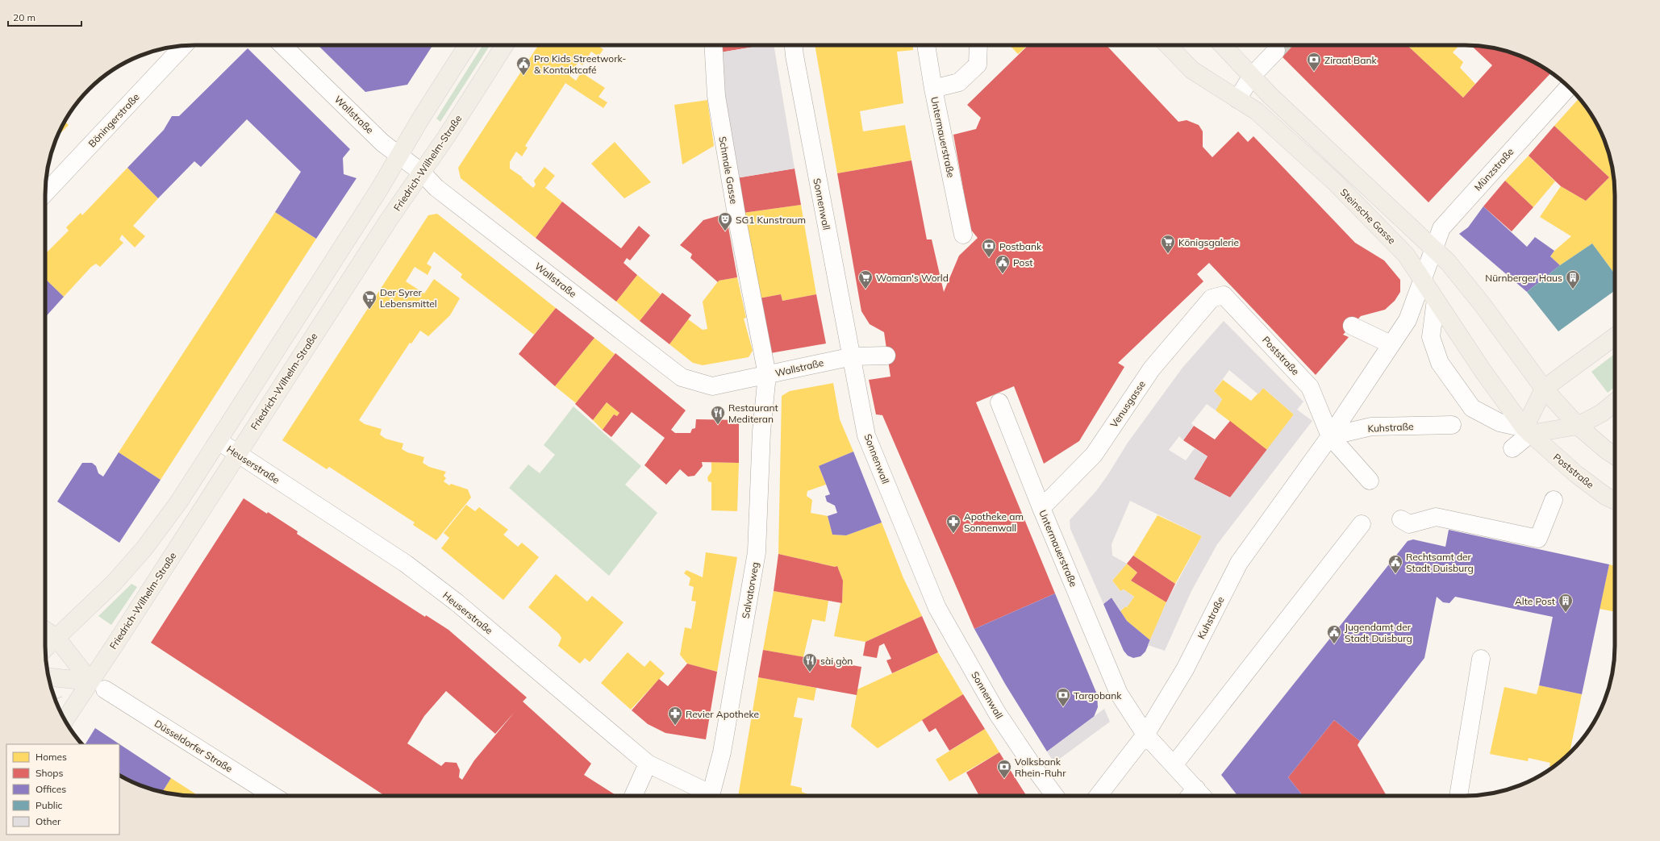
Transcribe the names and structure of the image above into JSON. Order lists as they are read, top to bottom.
{
  "streets": {
    "main road": [
      "Friedrich-Wilhelm-Straße",
      "Steinsche Gasse",
      "Poststraße",
      "Düsseldorfer Straße"
    ],
    "street": [
      "Wallstraße",
      "Böningerstraße",
      "Untermauerstraße",
      "Münzstraße",
      "Schmale Gasse",
      "Sonnenwall",
      "Venusgasse",
      "Kuhstraße",
      "Heuserstraße",
      "Salvatorweg"
    ]
  },
  "crossings": [
    ["Wallstraße", "Friedrich-Wilhelm-Straße"],
    ["Wallstraße", "Schmale Gasse"],
    ["Wallstraße", "Sonnenwall"],
    ["Wallstraße", "Salvatorweg"],
    ["Untermauerstraße", "Venusgasse"],
    ["Untermauerstraße", "Kuhstraße"],
    ["Friedrich-Wilhelm-Straße", "Heuserstraße"],
    ["Friedrich-Wilhelm-Straße", "Düsseldorfer Straße"],
    ["Münzstraße", "Steinsche Gasse"],
    ["Münzstraße", "Kuhstraße"],
    ["Schmale Gasse", "Salvatorweg"],
    ["Steinsche Gasse", "Poststraße"],
    ["Steinsche Gasse", "Kuhstraße"],
    ["Poststraße", "Venusgasse"],
    ["Poststraße", "Kuhstraße"]
  ],
  "places": {
    "bank": [
      "Ziraat Bank",
      "Postbank",
      "Targobank",
      "Volksbank Rhein-Ruhr"
    ],
    "public building": [
      "Pro Kids Streetwork- & Kontaktcafé",
      "Post",
      "Rechtsamt der Stadt Duisburg",
      "Jugendamt der Stadt Duisburg"
    ],
    "theatre": ["SG1 Kunstraum"],
    "supermarket": ["Königsgalerie", "Woman's World", "Der Syrer Lebensmittel"],
    "building": ["Nürnberger Haus", "Alte Post"],
    "restaurant": ["Restaurant Mediteran", "sài gòn"],
    "pharmacy": ["Apotheke am Sonnenwall", "Revier Apotheke"]
  },
  "legend": [
    "Homes",
    "Shops",
    "Offices",
    "Public",
    "Other"
  ],
  "scale_bar": "20 m"
}
